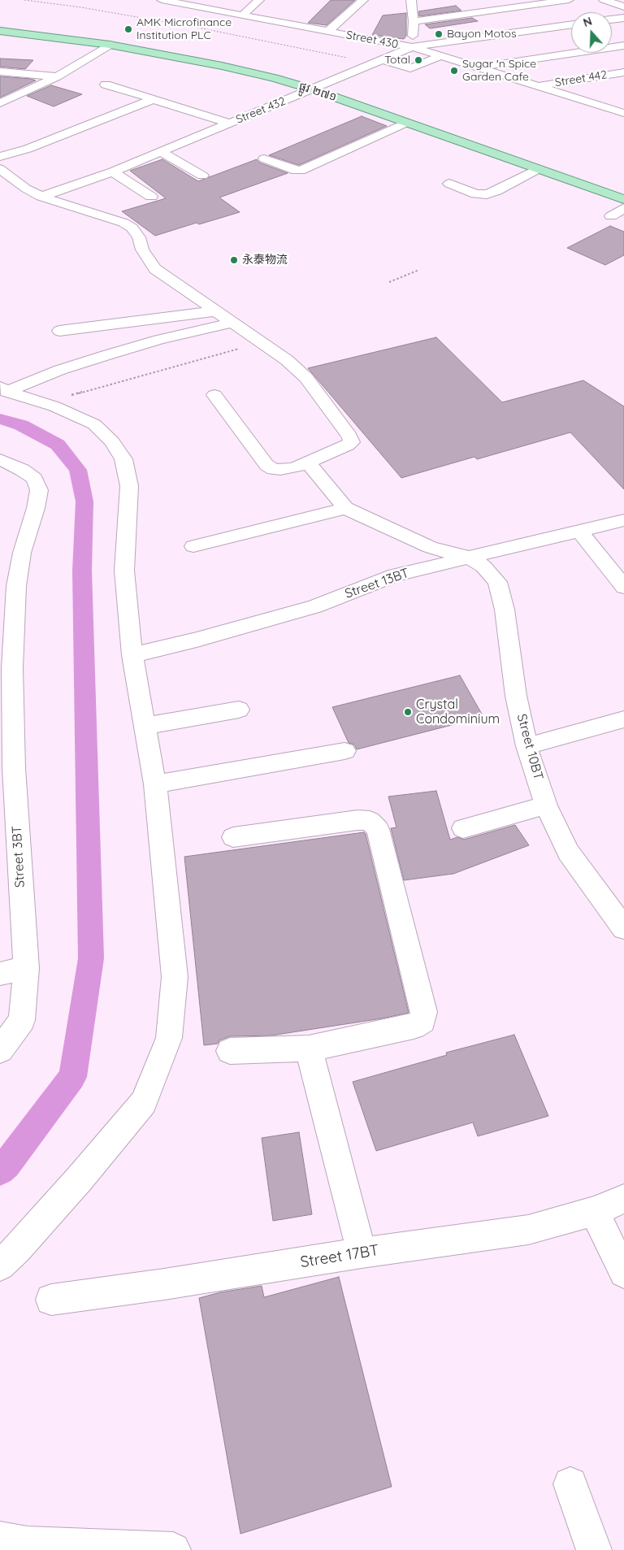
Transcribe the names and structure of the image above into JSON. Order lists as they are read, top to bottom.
{
  "streets": {
    "main road": ["ផ្លូវ ២៧១"],
    "street": [
      "Street 430",
      "Street 442",
      "Street 432",
      "Street 13BT",
      "Street 10BT",
      "Street 3BT",
      "Street 17BT"
    ]
  },
  "crossings": [
    ["Street 430", "Street 442"],
    ["Street 430", "Street 432"],
    ["ផ្លូវ ២៧១", "Street 432"],
    ["Street 13BT", "Street 10BT"]
  ],
  "places": [
    "AMK Microfinance Institution PLC",
    "Bayon Motos",
    "Total",
    "Sugar 'n Spice Garden Cafe",
    "永泰物流",
    "Crystal Condominium"
  ],
  "north": "top"
}
